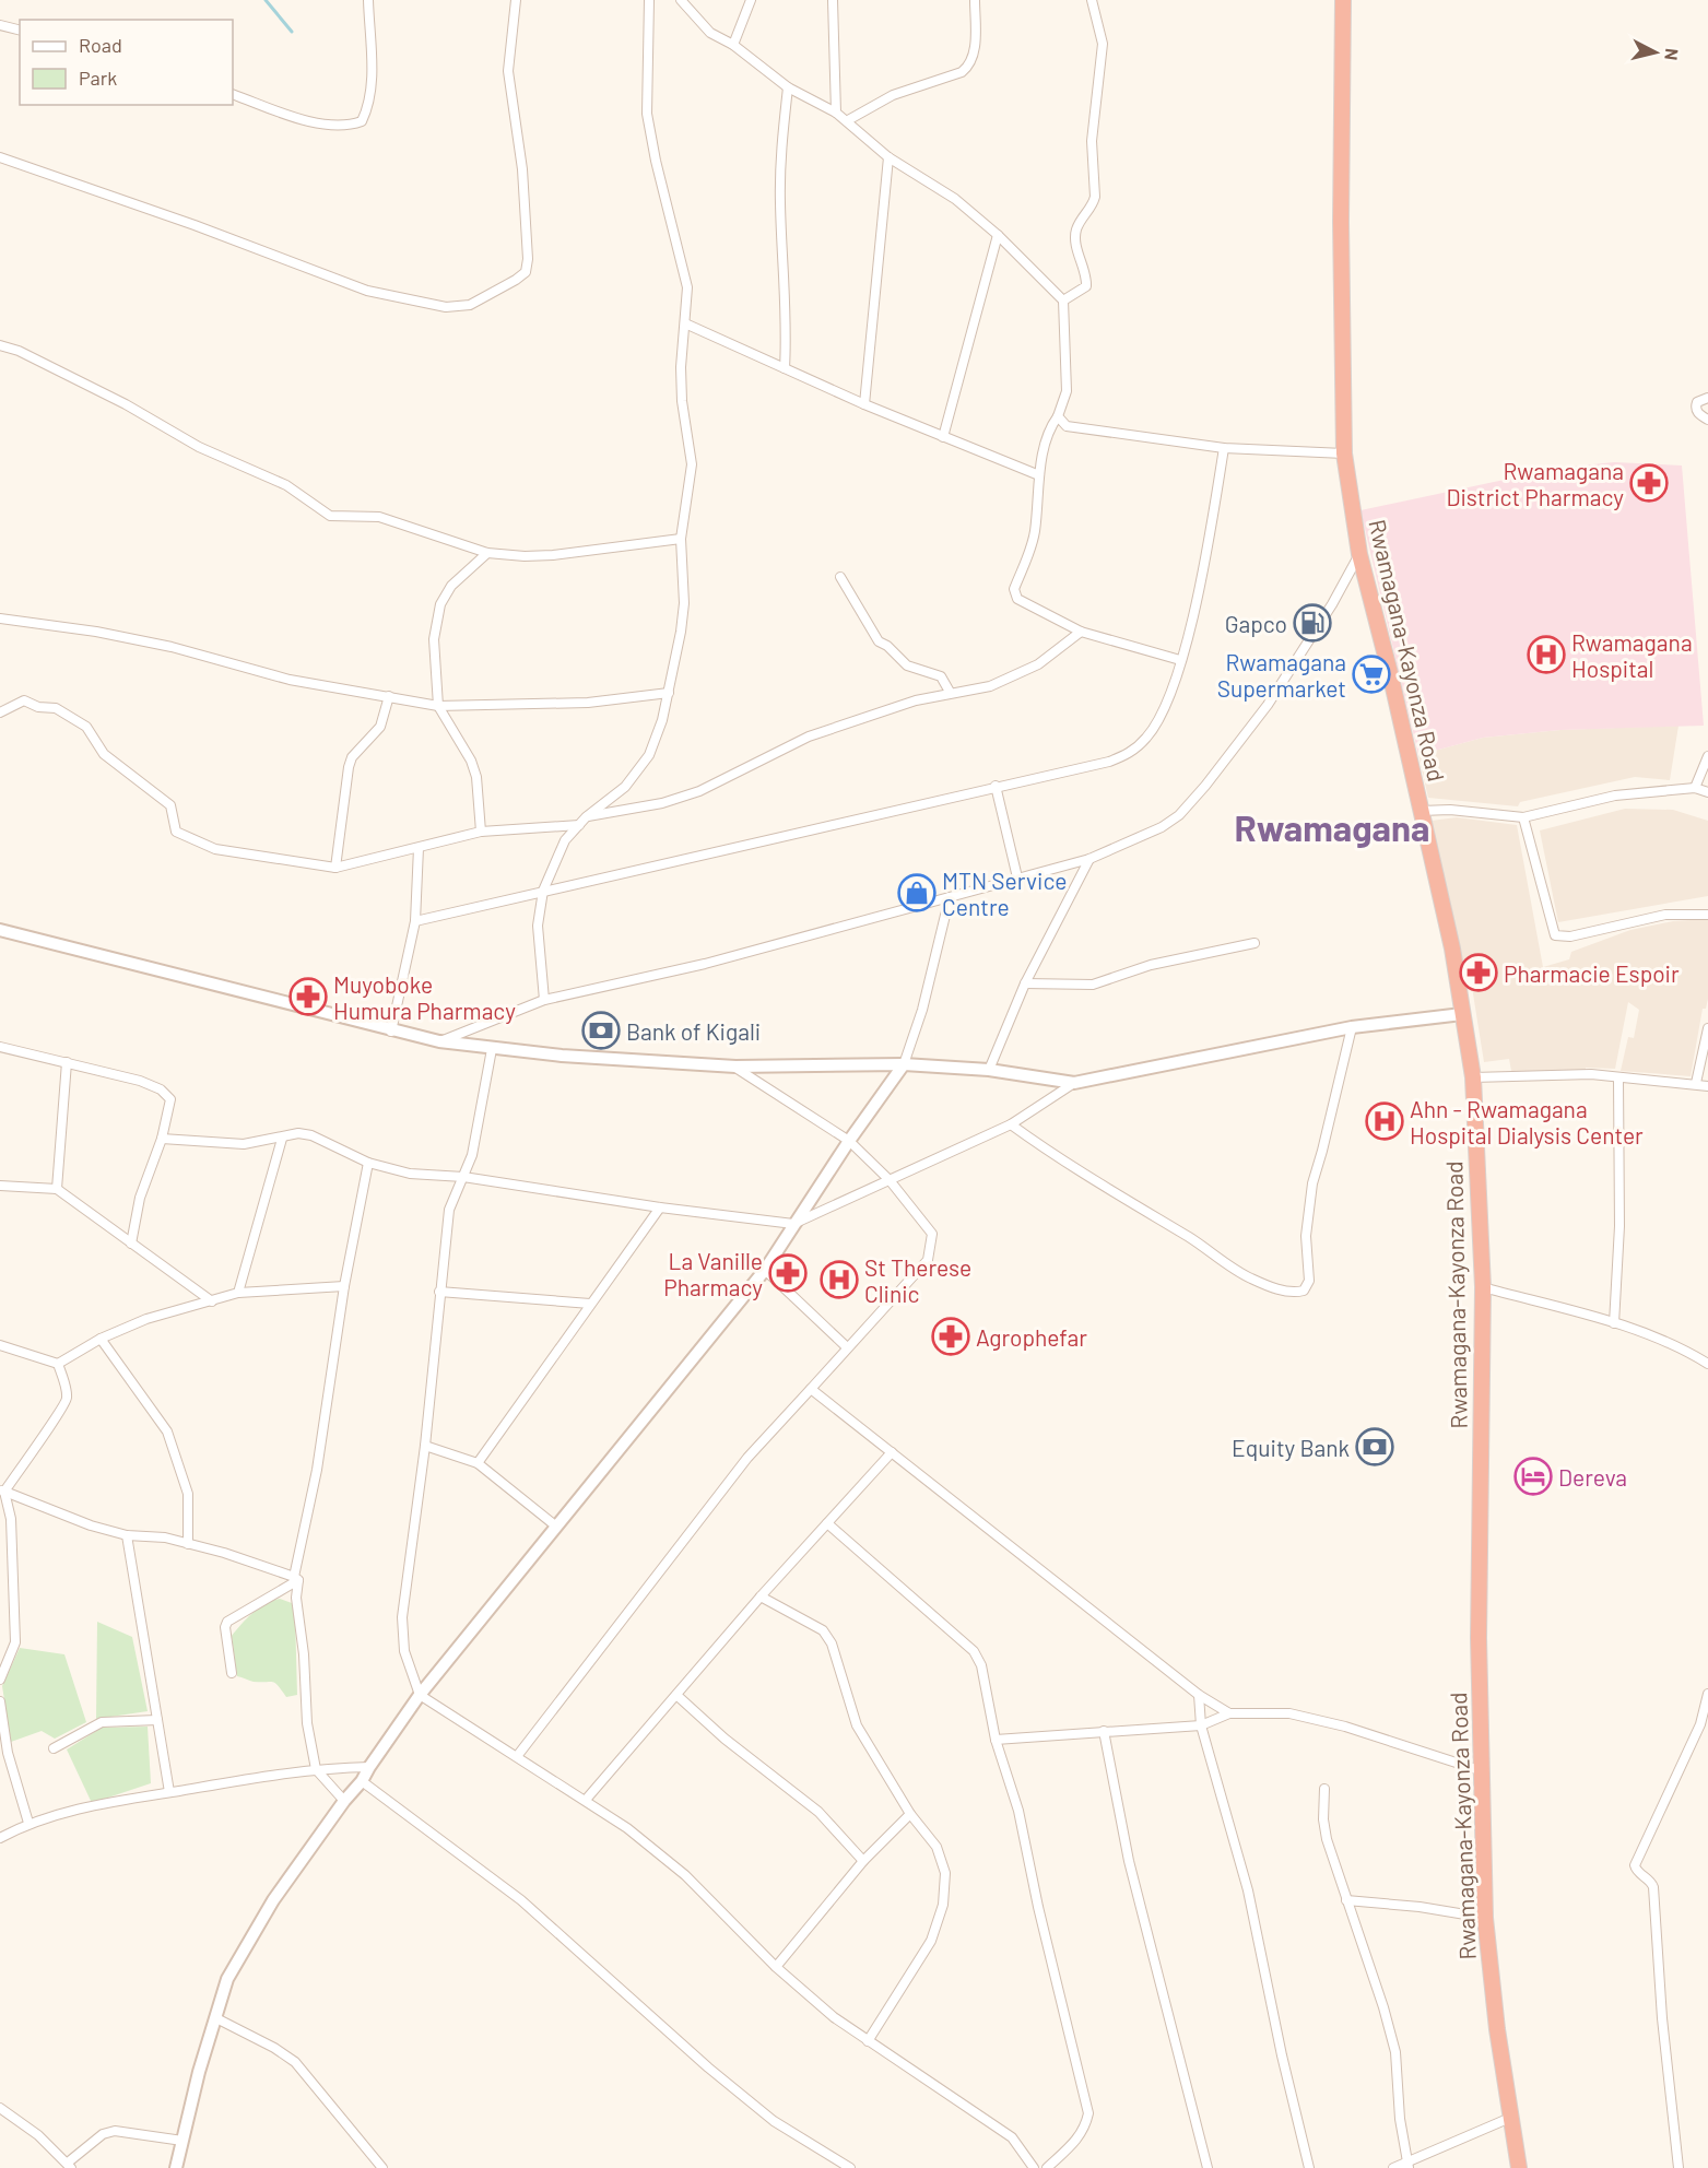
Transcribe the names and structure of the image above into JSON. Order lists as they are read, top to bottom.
{
  "streets": {
    "highway": ["Rwamagana-Kayonza Road"]
  },
  "districts": ["Rwamagana"],
  "places": {
    "pharmacy": [
      "Rwamagana District Pharmacy",
      "Pharmacie Espoir",
      "Muyoboke Humura Pharmacy",
      "La Vanille Pharmacy",
      "Agrophefar"
    ],
    "fuel station": ["Gapco"],
    "hospital": ["Rwamagana Hospital", "Ahn - Rwamagana Hospital Dialysis Center", "St Therese Clinic"],
    "supermarket": ["Rwamagana Supermarket"],
    "shop": ["MTN Service Centre"],
    "bank": ["Bank of Kigali", "Equity Bank"],
    "hotel": ["Dereva"]
  },
  "legend": ["Road", "Park"],
  "north": "right"
}
